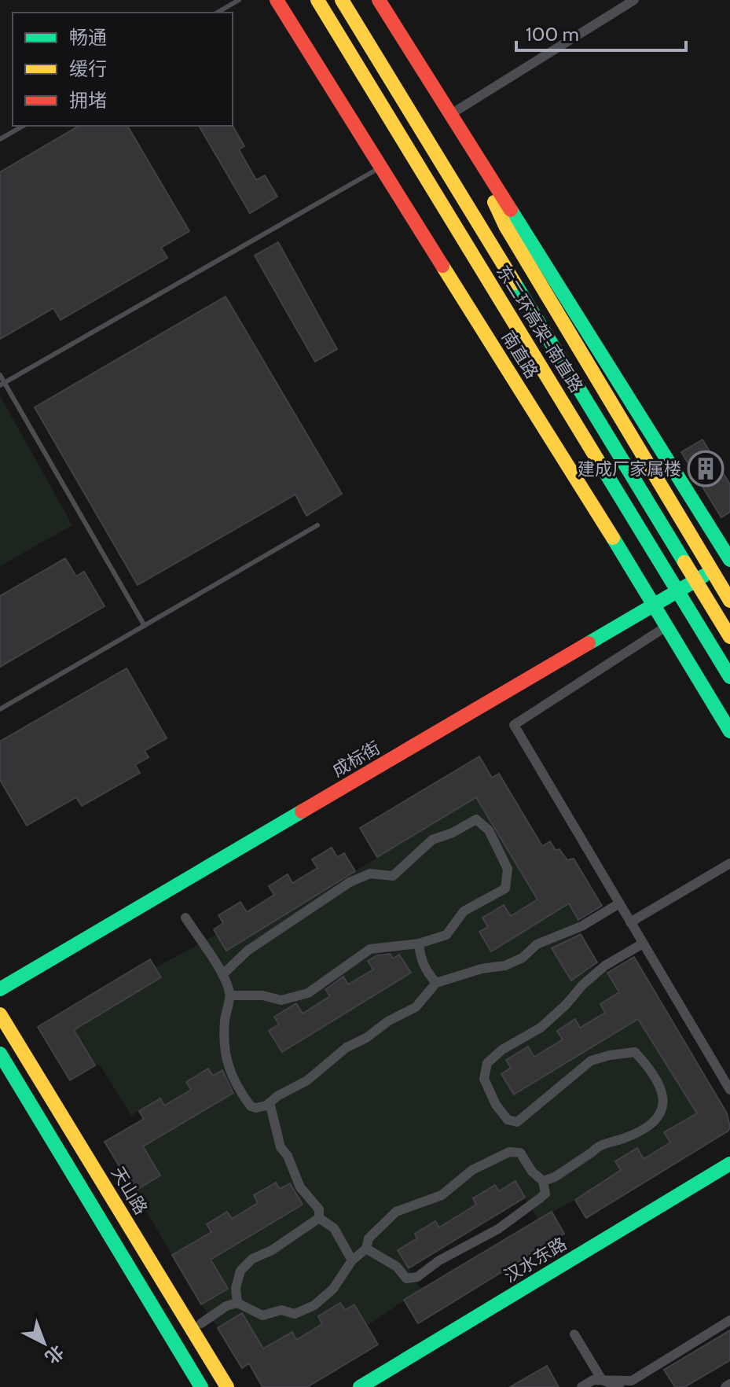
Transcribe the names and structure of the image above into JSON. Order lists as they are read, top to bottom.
{
  "streets": {
    "main road": [
      "东二环高架-南直路",
      "南直路",
      "成标街",
      "天山路",
      "汉水东路"
    ]
  },
  "crossings": [
    ["南直路", "成标街"]
  ],
  "places": {
    "building": ["建成厂家属楼"]
  },
  "legend": ["畅通", "缓行", "拥堵"],
  "scale_bar": "100 m",
  "north": "bottom right"
}
